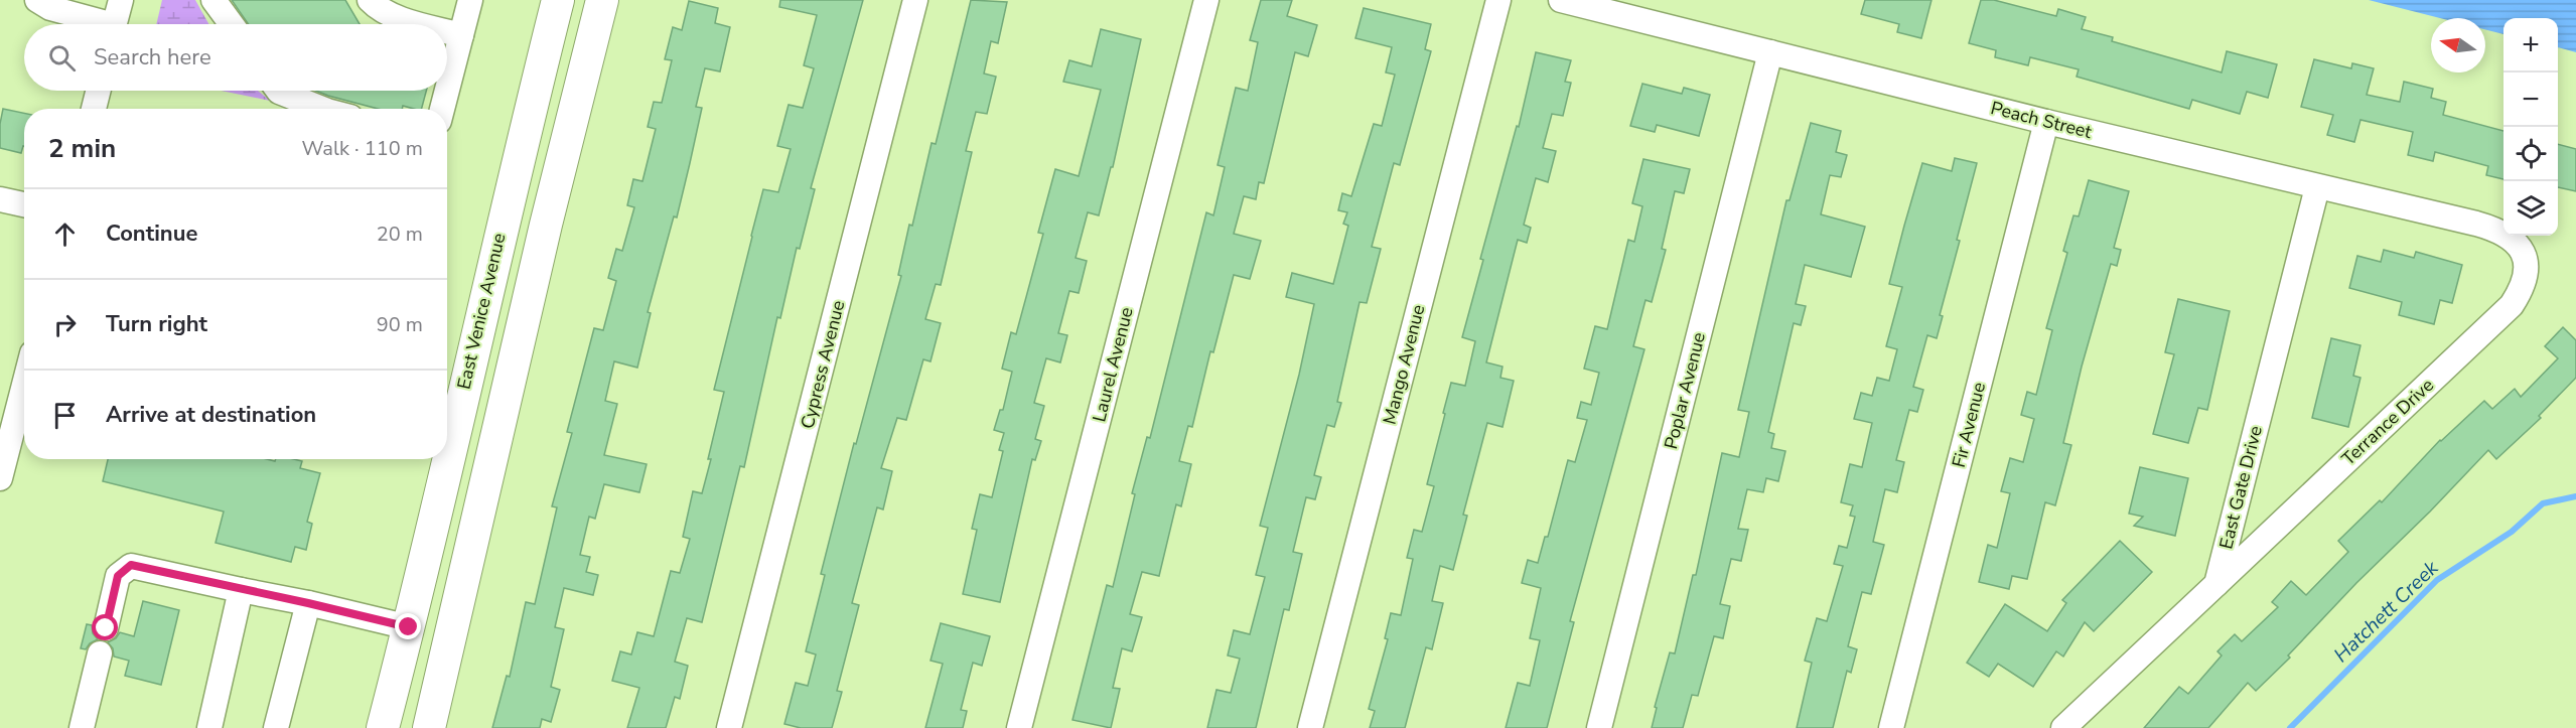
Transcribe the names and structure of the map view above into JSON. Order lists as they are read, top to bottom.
{
  "streets": {
    "main road": ["East Venice Avenue"],
    "street": [
      "Peach Street",
      "Cypress Avenue",
      "Laurel Avenue",
      "Mango Avenue",
      "Poplar Avenue",
      "Terrance Drive",
      "Fir Avenue",
      "East Gate Drive"
    ]
  },
  "crossings": [
    ["Peach Street", "Poplar Avenue"],
    ["Peach Street", "Terrance Drive"],
    ["Peach Street", "Fir Avenue"],
    ["Peach Street", "East Gate Drive"],
    ["Terrance Drive", "East Gate Drive"]
  ],
  "water": ["Hatchett Creek"],
  "north": "left",
  "page": {
    "map_buttons": ["+", "−"],
    "search": "Search here",
    "heading": ["2 min", "Walk · 110 m"],
    "list": [
      ["Continue", "20 m"],
      ["Turn right", "90 m"],
      "Arrive at destination"
    ]
  }
}
